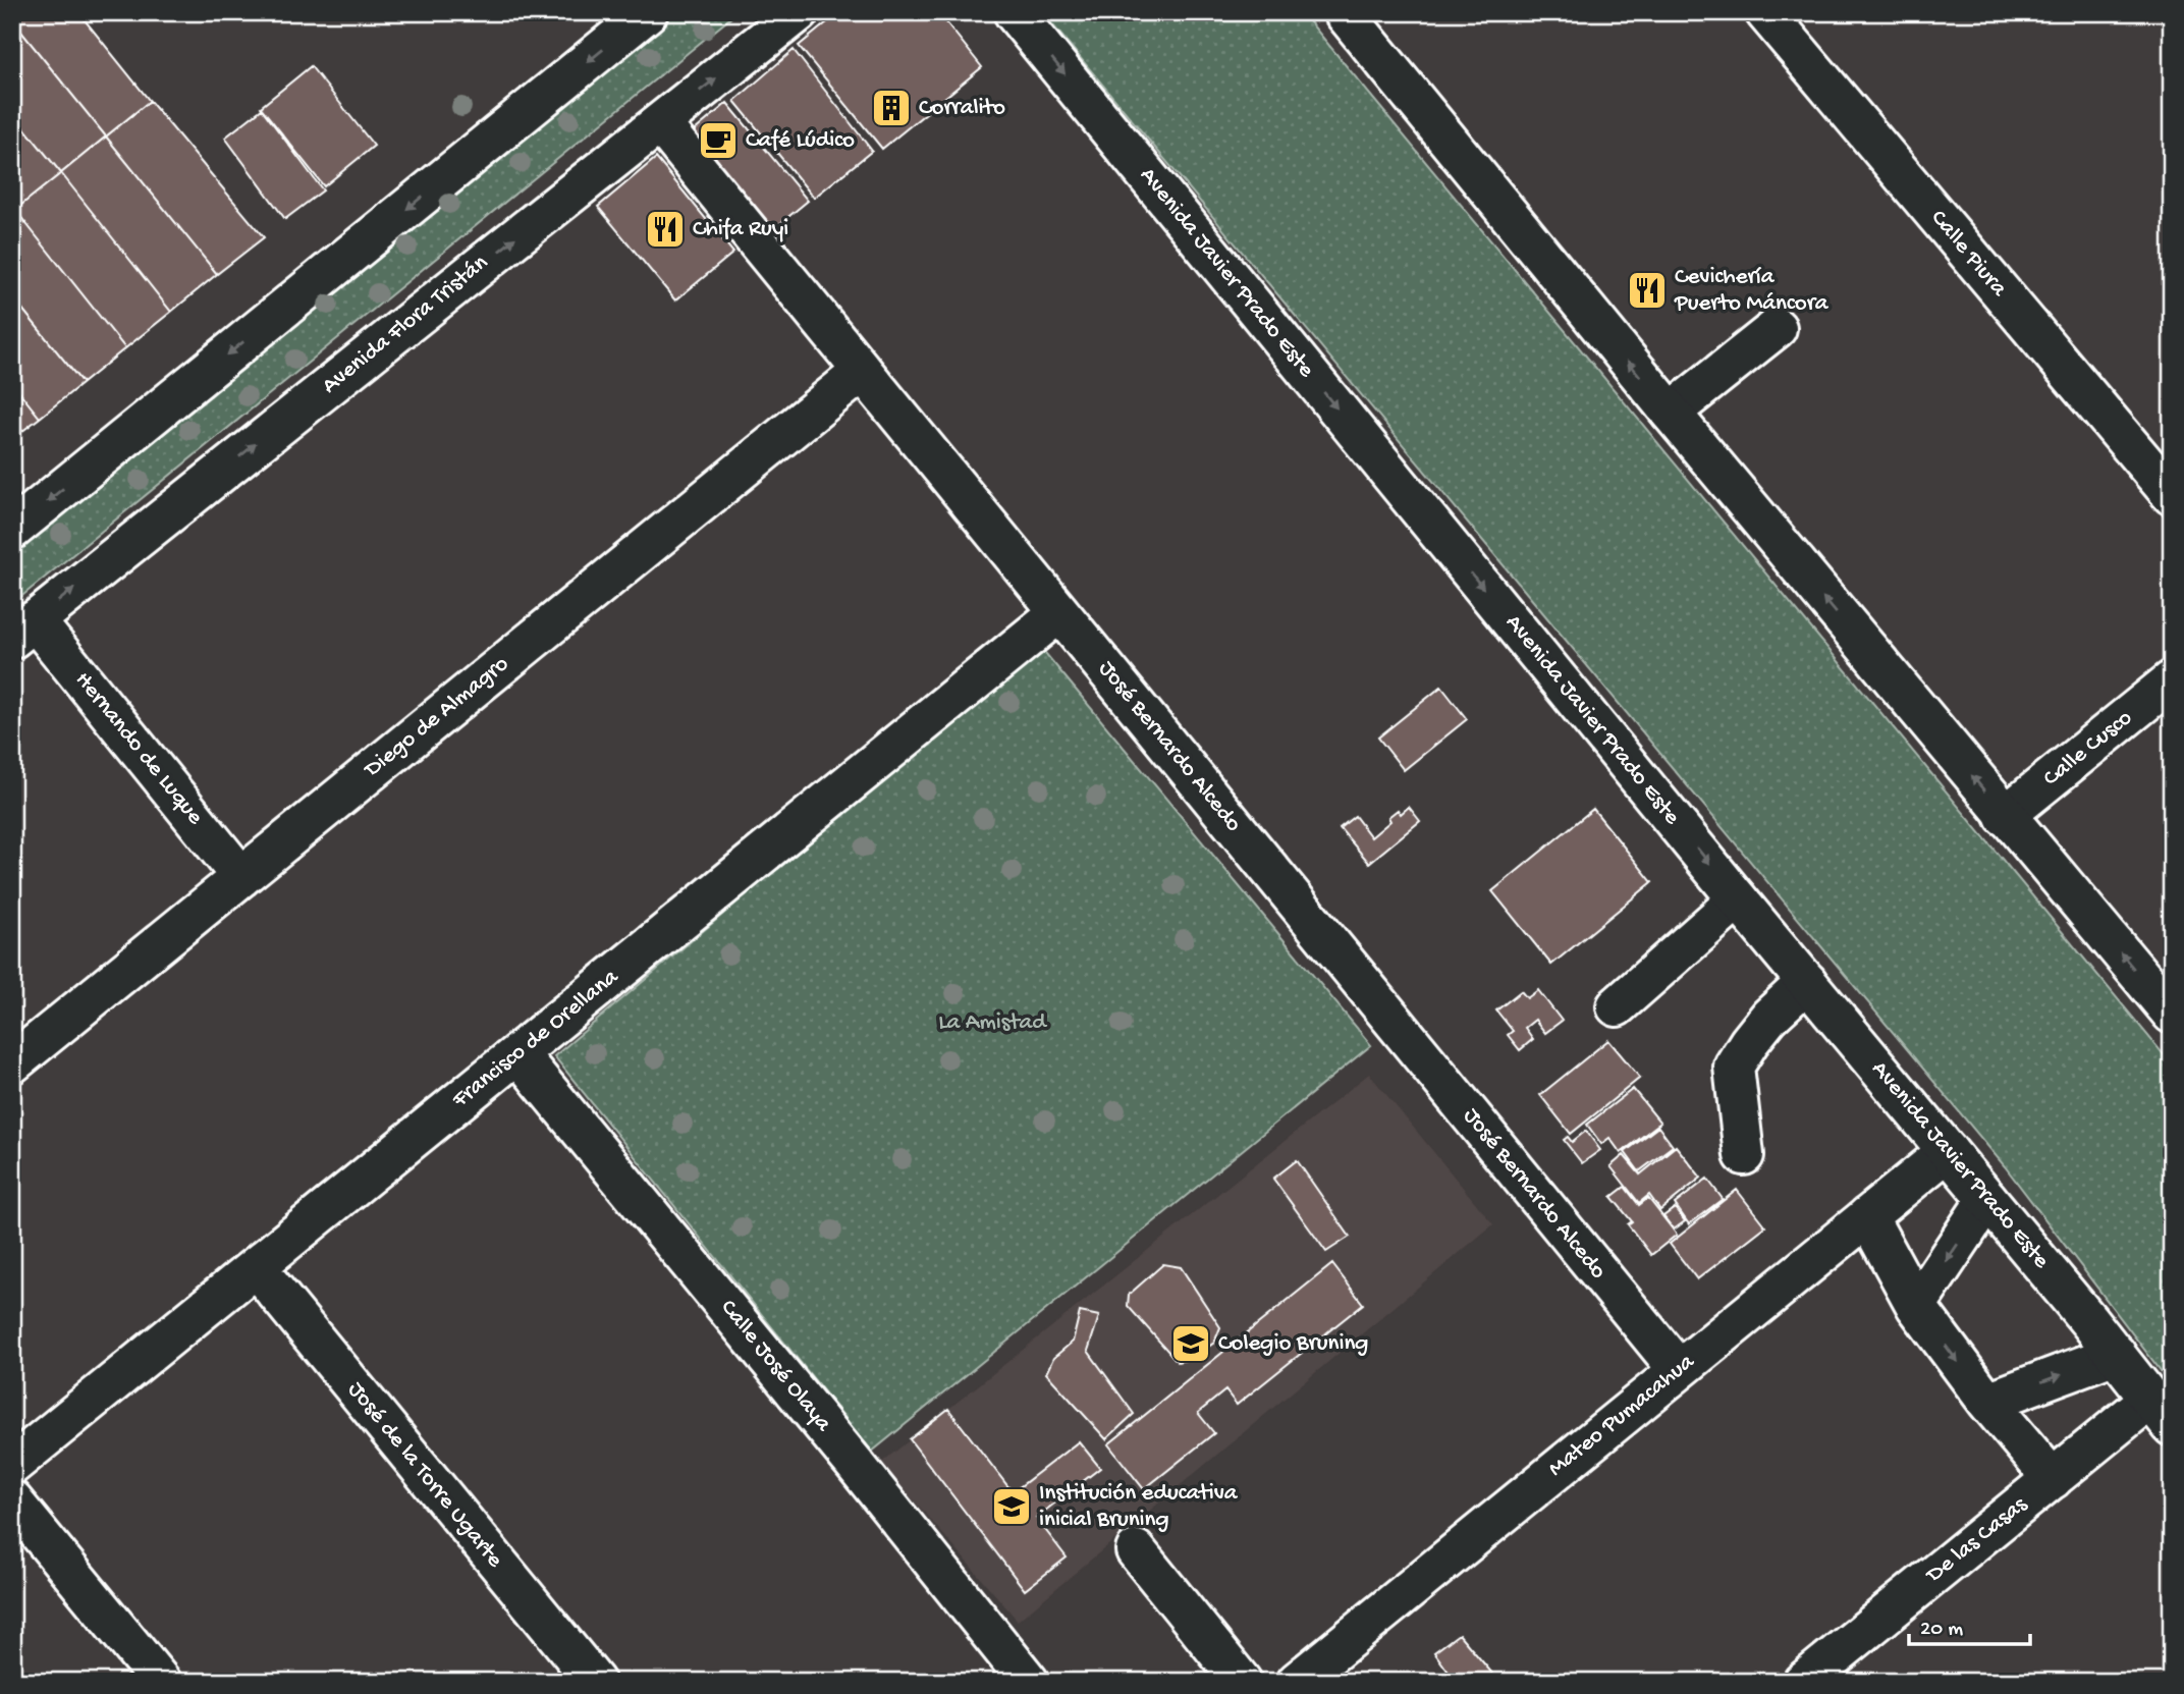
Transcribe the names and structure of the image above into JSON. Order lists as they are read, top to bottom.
{
  "streets": {
    "street": [
      "Calle Piura",
      "Avenida Javier Prado Este",
      "Avenida Flora Tristán",
      "Diego de Almagro",
      "José Bernardo Alcedo",
      "Hernando de Luque",
      "Calle Cusco",
      "Francisco de Orellana",
      "Calle José Olaya",
      "Mateo Pumacahua",
      "José de la Torre Ugarte",
      "De las Casas"
    ]
  },
  "crossings": [
    ["Avenida Javier Prado Este", "Mateo Pumacahua"],
    ["Avenida Javier Prado Este", "De las Casas"],
    ["Avenida Flora Tristán", "José Bernardo Alcedo"],
    ["Avenida Flora Tristán", "Hernando de Luque"],
    ["Diego de Almagro", "José Bernardo Alcedo"],
    ["Diego de Almagro", "Hernando de Luque"],
    ["José Bernardo Alcedo", "Francisco de Orellana"],
    ["José Bernardo Alcedo", "Mateo Pumacahua"],
    ["Francisco de Orellana", "Calle José Olaya"],
    ["Francisco de Orellana", "José de la Torre Ugarte"]
  ],
  "parks": ["La Amistad"],
  "places": {
    "building": ["Corralito"],
    "cafe": ["Café Lúdico"],
    "restaurant": ["Chifa Ruyi", "Cevichería Puerto Máncora"],
    "school or university": ["Colegio Bruning", "Institución educativa inicial Bruning"]
  },
  "scale_bar": "20 m"
}
